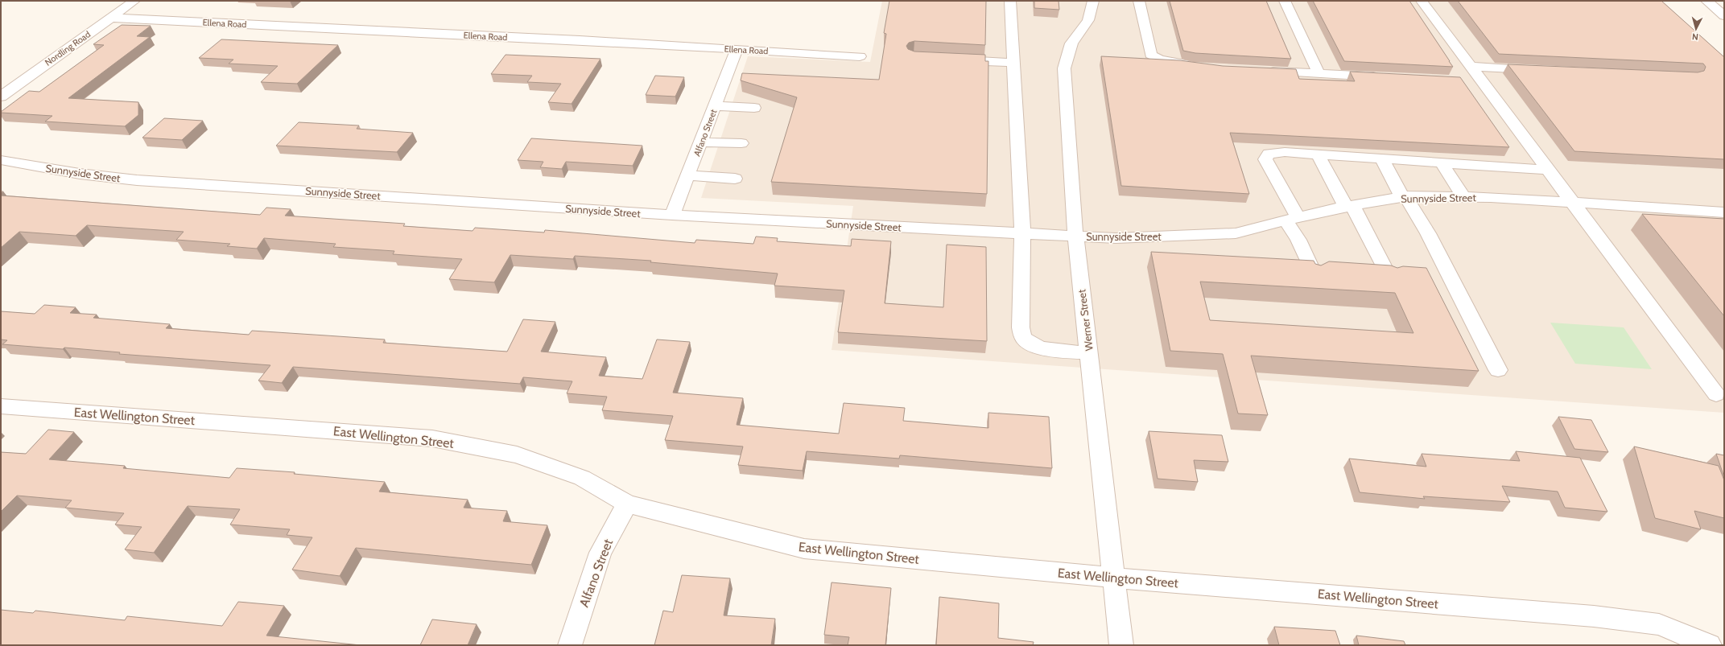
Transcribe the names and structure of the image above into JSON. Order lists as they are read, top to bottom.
{
  "streets": {
    "street": [
      "Ellena Road",
      "Nordling Road",
      "Alfano Street",
      "Sunnyside Street",
      "Werner Street",
      "East Wellington Street"
    ]
  },
  "crossings": [
    ["Ellena Road", "Nordling Road"],
    ["Ellena Road", "Alfano Street"],
    ["Alfano Street", "Sunnyside Street"],
    ["Alfano Street", "East Wellington Street"],
    ["Sunnyside Street", "Werner Street"],
    ["Werner Street", "East Wellington Street"]
  ],
  "north": "bottom"
}
